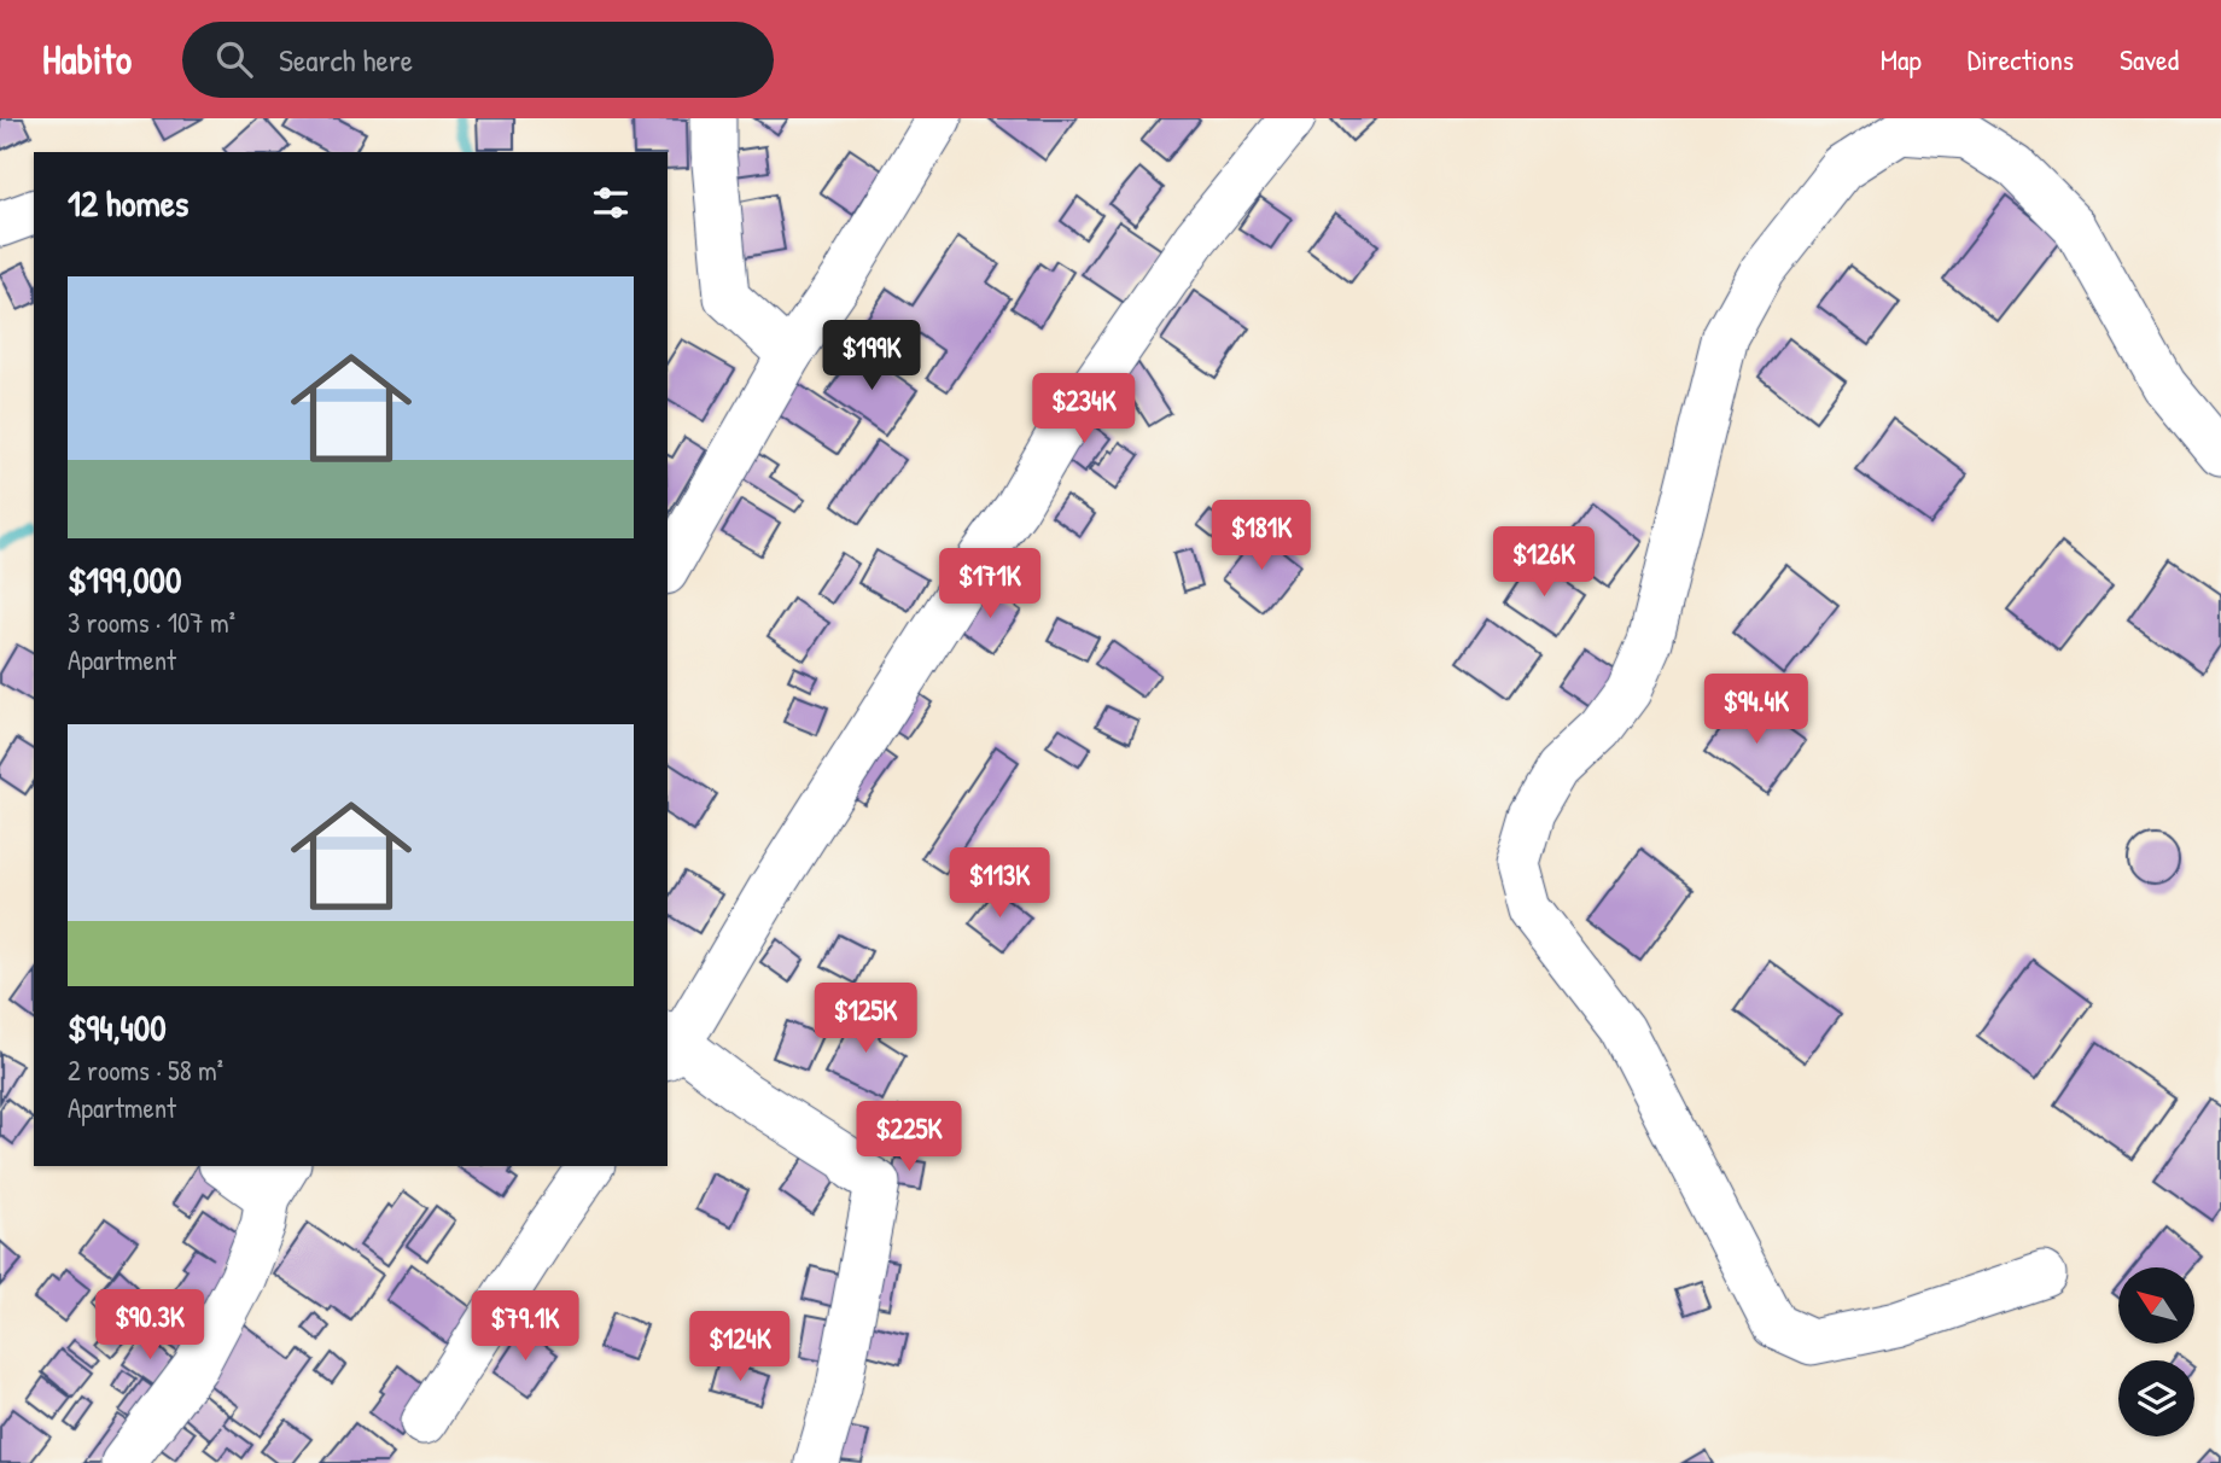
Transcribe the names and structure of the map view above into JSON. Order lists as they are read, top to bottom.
{
  "north": "top left",
  "page": {
    "header": "Habito",
    "search": "Search here",
    "nav": ["Map", "Directions", "Saved"],
    "heading": "12 homes",
    "list": [
      {
        "name": "$199,000",
        "note": "3 rooms · 107 m² · Apartment"
      },
      {
        "name": "$94,400",
        "note": "2 rooms · 58 m² · Apartment"
      }
    ],
    "price": [
      "$199K",
      "$234K",
      "$181K",
      "$126K",
      "$171K",
      "$94.4K",
      "$113K",
      "$125K",
      "$225K",
      "$90.3K",
      "$79.1K",
      "$124K"
    ]
  }
}
